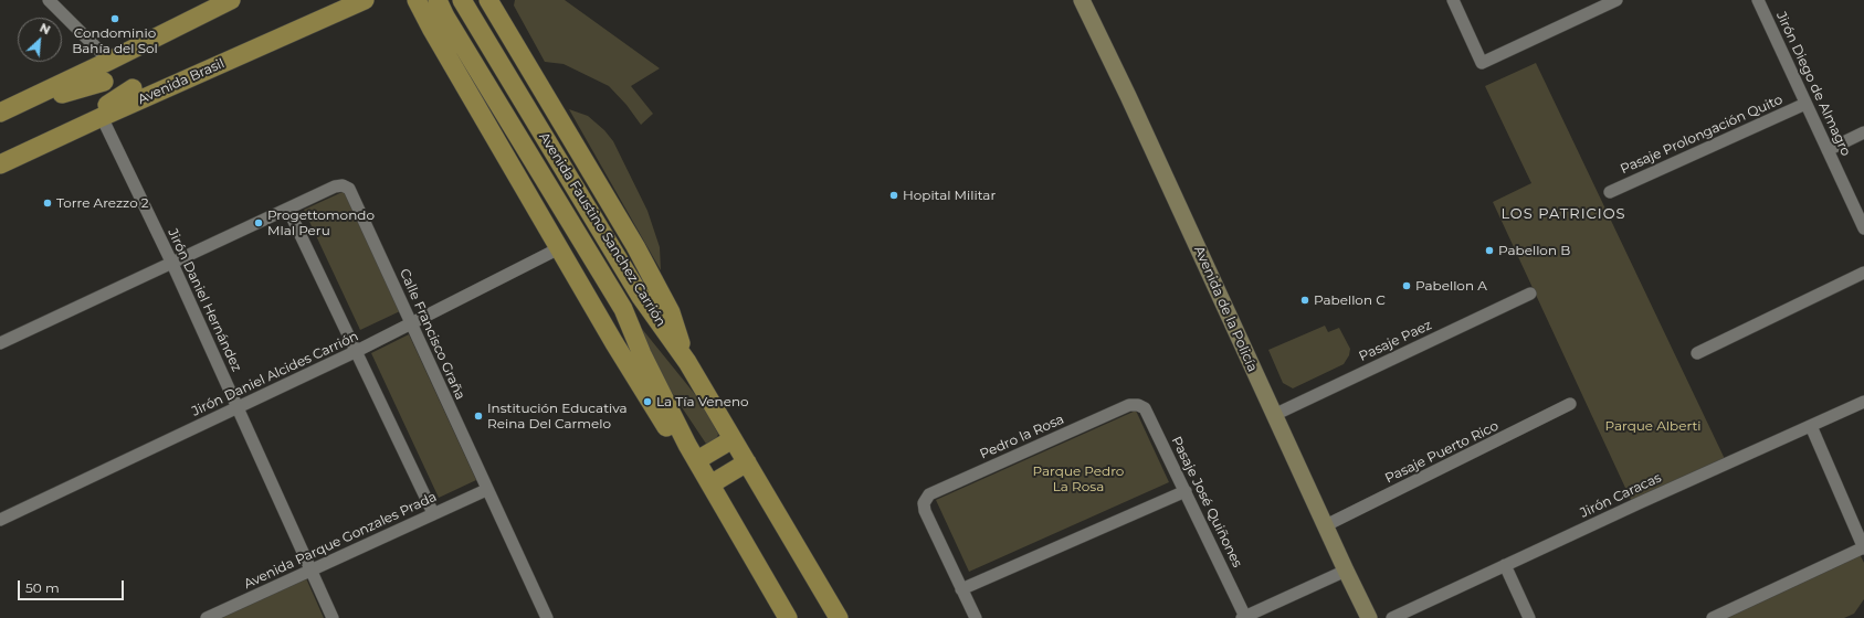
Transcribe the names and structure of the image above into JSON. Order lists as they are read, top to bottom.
{
  "streets": {
    "main road": ["Avenida Brasil", "Avenida Faustino Sanchez Carrión"],
    "street": [
      "Jirón Diego de Almagro",
      "Pasaje Prolongación Quito",
      "Jirón Daniel Hernández",
      "Avenida de la Policía",
      "Calle Francisco Graña",
      "Pasaje Paez",
      "Jirón Daniel Alcides Carrión",
      "Pedro la Rosa",
      "Pasaje Puerto Rico",
      "Jirón Caracas",
      "Pasaje José Quiñones",
      "Avenida Parque Gonzales Prada"
    ]
  },
  "crossings": [
    ["Avenida Brasil", "Jirón Daniel Hernández"],
    ["Jirón Diego de Almagro", "Pasaje Prolongación Quito"],
    ["Jirón Daniel Hernández", "Jirón Daniel Alcides Carrión"],
    ["Jirón Daniel Hernández", "Avenida Parque Gonzales Prada"],
    ["Avenida de la Policía", "Pasaje Paez"],
    ["Avenida de la Policía", "Pasaje Puerto Rico"],
    ["Calle Francisco Graña", "Jirón Daniel Alcides Carrión"],
    ["Calle Francisco Graña", "Avenida Parque Gonzales Prada"],
    ["Pedro la Rosa", "Pasaje José Quiñones"]
  ],
  "districts": ["LOS PATRICIOS"],
  "parks": ["Parque Alberti", "Parque Pedro La Rosa"],
  "places": [
    "Condominio Bahía del Sol",
    "Hopital Militar",
    "Torre Arezzo 2",
    "Progettomondo Mlal Peru",
    "Pabellon B",
    "Pabellon A",
    "Pabellon C",
    "La Tía Veneno",
    "Institución Educativa Reina Del Carmelo"
  ],
  "scale_bar": "50 m",
  "north": "top right"
}
